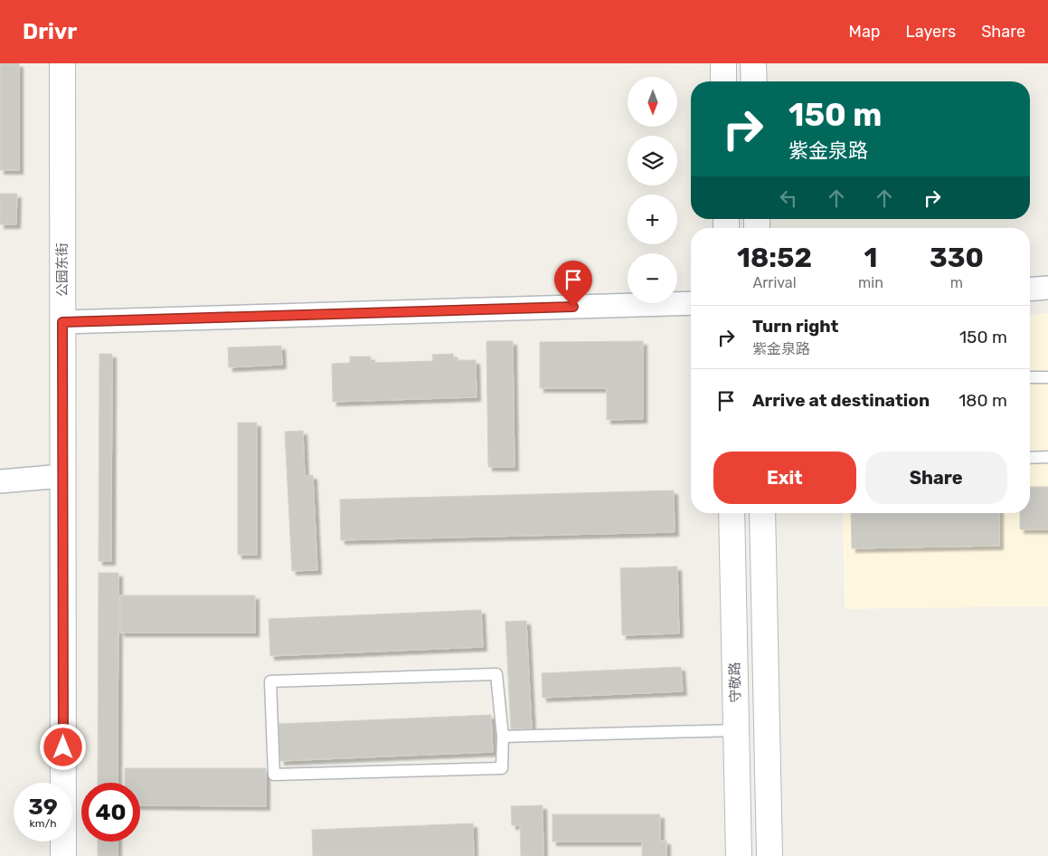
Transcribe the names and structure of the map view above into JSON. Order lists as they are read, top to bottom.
{
  "streets": {
    "main road": ["公园东街", "守敬路"]
  },
  "north": "bottom",
  "page": {
    "header": "Drivr",
    "nav": ["Map", "Layers", "Share"],
    "map_buttons": ["+", "−"],
    "turn": ["150 m", "紫金泉路"],
    "eta": [
      "18:52",
      "Arrival",
      "1",
      "min",
      "330",
      "m"
    ],
    "list": [
      {
        "name": "Turn right",
        "note": "紫金泉路",
        "value": "150 m"
      },
      {
        "name": "Arrive at destination",
        "value": "180 m"
      }
    ],
    "buttons": ["Exit", "Share"],
    "speed": "39 km/h",
    "limit": "40"
  }
}
